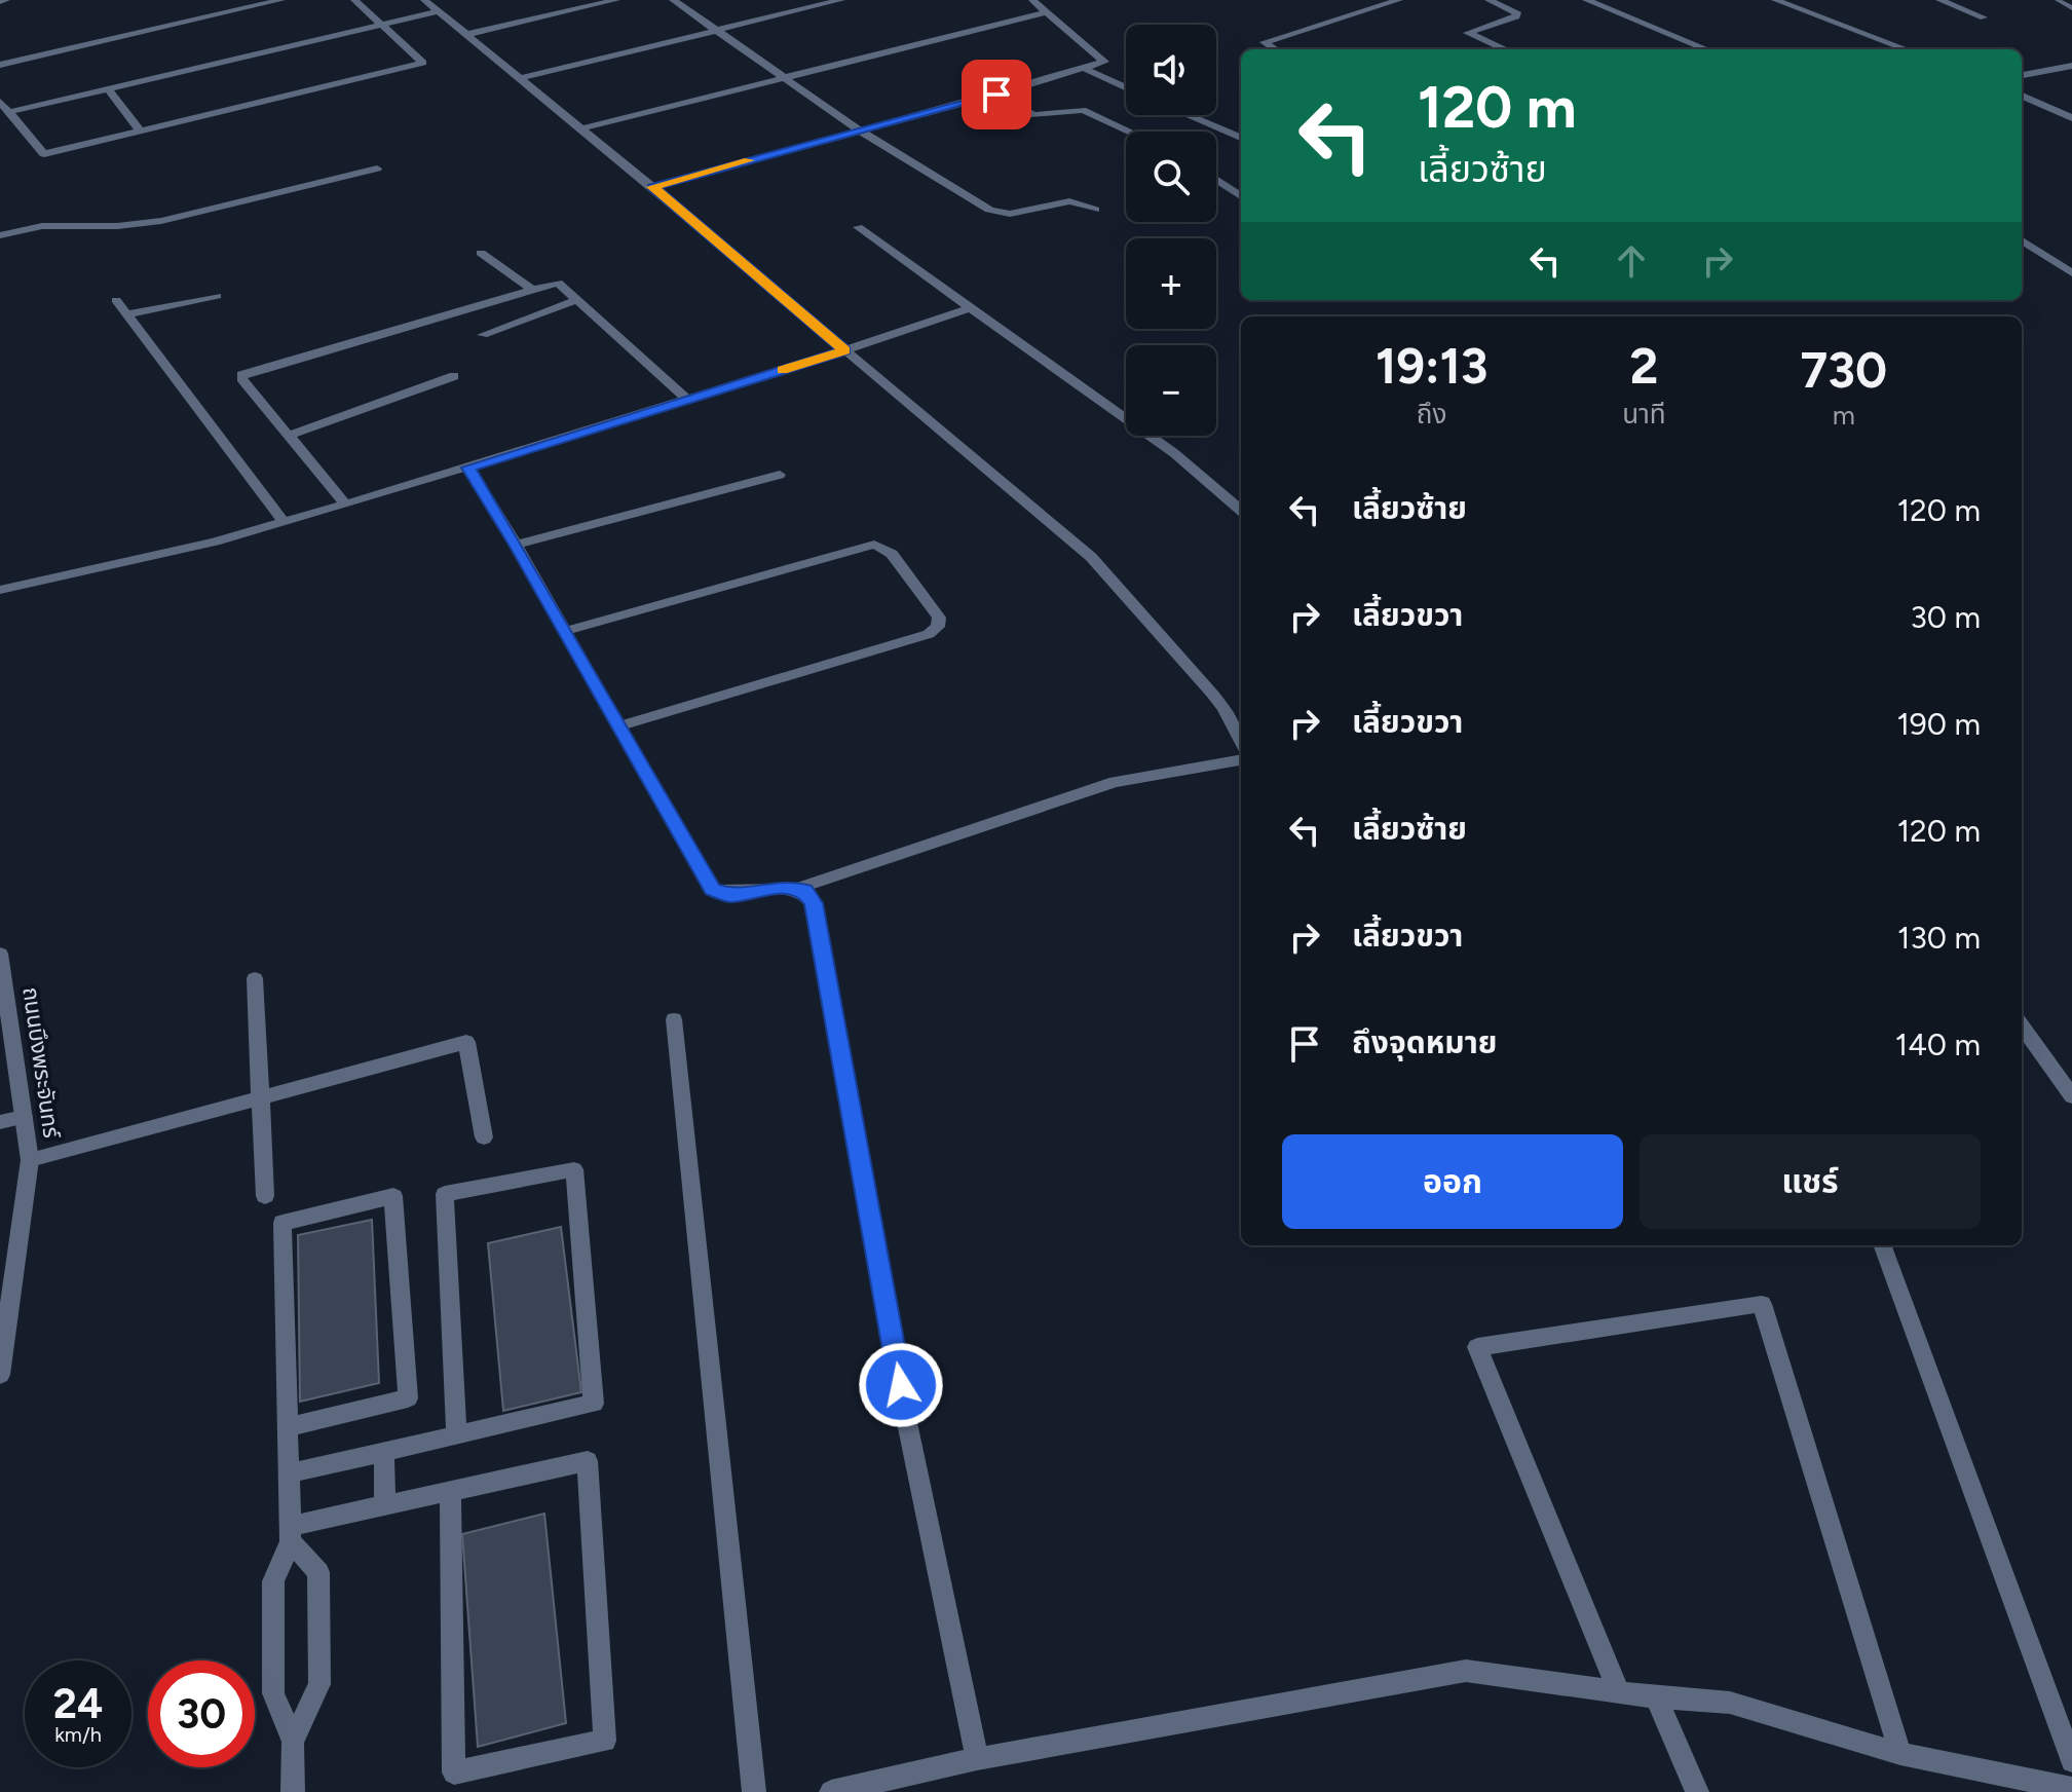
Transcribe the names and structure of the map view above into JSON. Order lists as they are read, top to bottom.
{
  "streets": {
    "street": ["ถนนบึงพระจันทร์"]
  },
  "page": {
    "map_buttons": ["+", "−"],
    "turn": ["120 m", "เลี้ยวซ้าย"],
    "eta": [
      "19:13",
      "ถึง",
      "2",
      "นาที",
      "730",
      "m"
    ],
    "list": [
      {
        "name": "เลี้ยวซ้าย",
        "value": "120 m"
      },
      {
        "name": "เลี้ยวขวา",
        "value": "30 m"
      },
      {
        "name": "เลี้ยวขวา",
        "value": "190 m"
      },
      {
        "name": "เลี้ยวซ้าย",
        "value": "120 m"
      },
      {
        "name": "เลี้ยวขวา",
        "value": "130 m"
      },
      {
        "name": "ถึงจุดหมาย",
        "value": "140 m"
      }
    ],
    "buttons": ["ออก", "แชร์"],
    "speed": "24 km/h",
    "limit": "30"
  }
}
